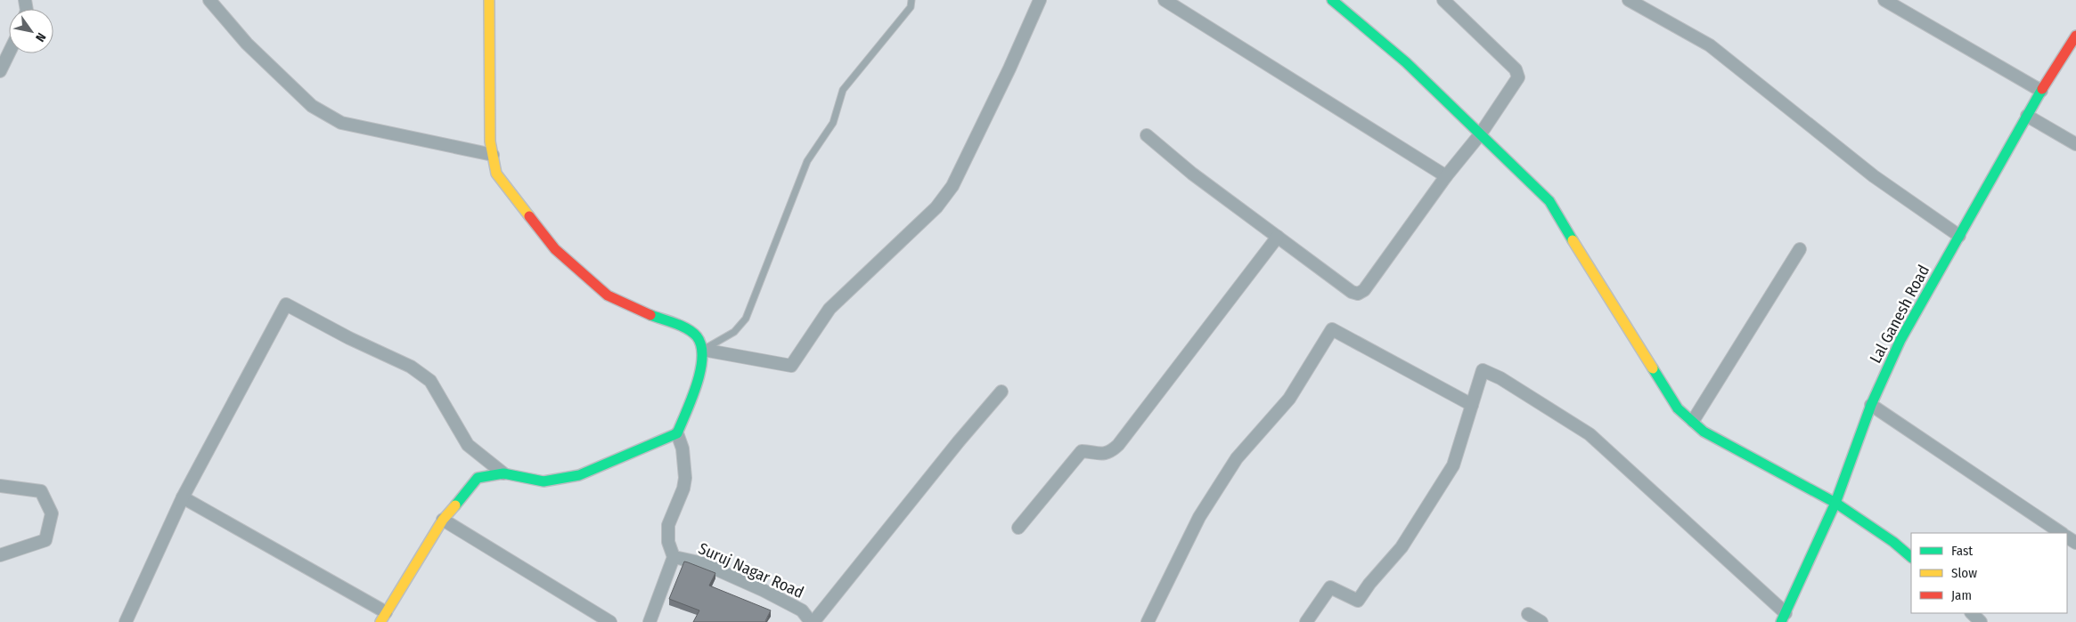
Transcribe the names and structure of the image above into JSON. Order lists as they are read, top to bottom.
{
  "streets": {
    "street": ["Lal Ganesh Road", "Suruj Nagar Road"]
  },
  "legend": ["Fast", "Slow", "Jam"],
  "north": "bottom right"
}
